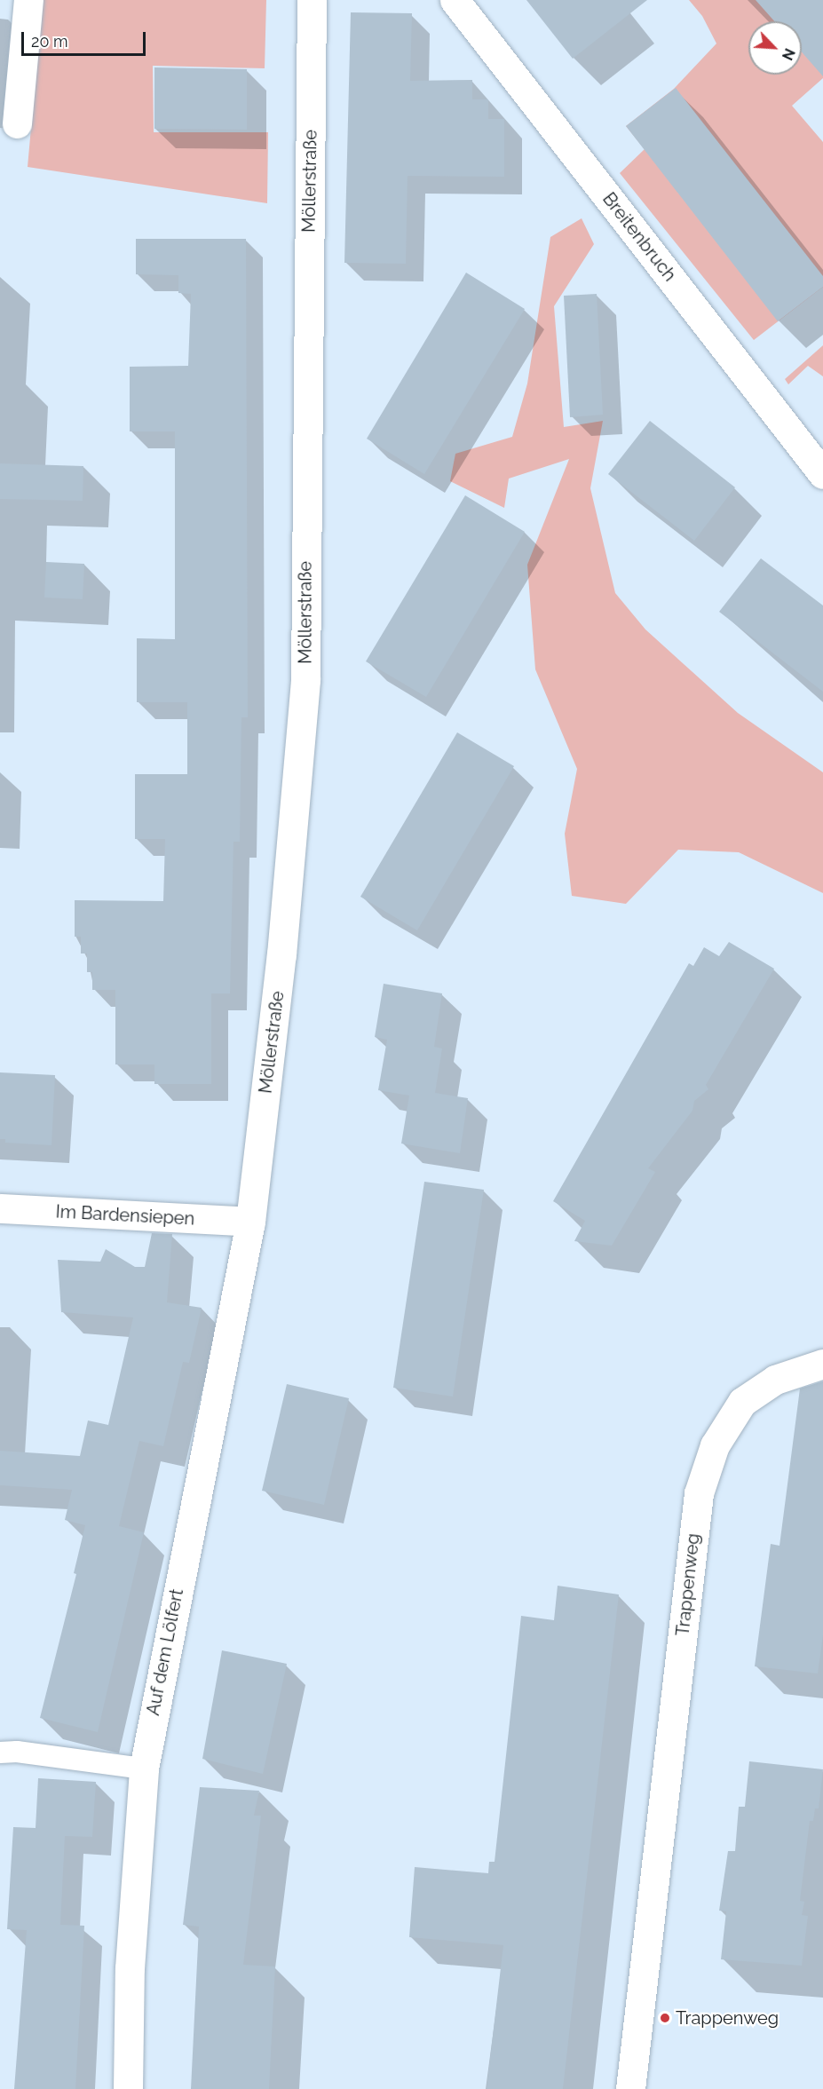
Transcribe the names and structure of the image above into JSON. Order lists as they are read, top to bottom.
{
  "streets": {
    "street": [
      "Möllerstraße",
      "Breitenbruch",
      "Im Bardensiepen",
      "Trappenweg",
      "Auf dem Lölfert"
    ]
  },
  "crossings": [
    ["Möllerstraße", "Im Bardensiepen"],
    ["Möllerstraße", "Auf dem Lölfert"],
    ["Im Bardensiepen", "Auf dem Lölfert"]
  ],
  "places": ["Trappenweg"],
  "scale_bar": "20 m",
  "north": "bottom right"
}
